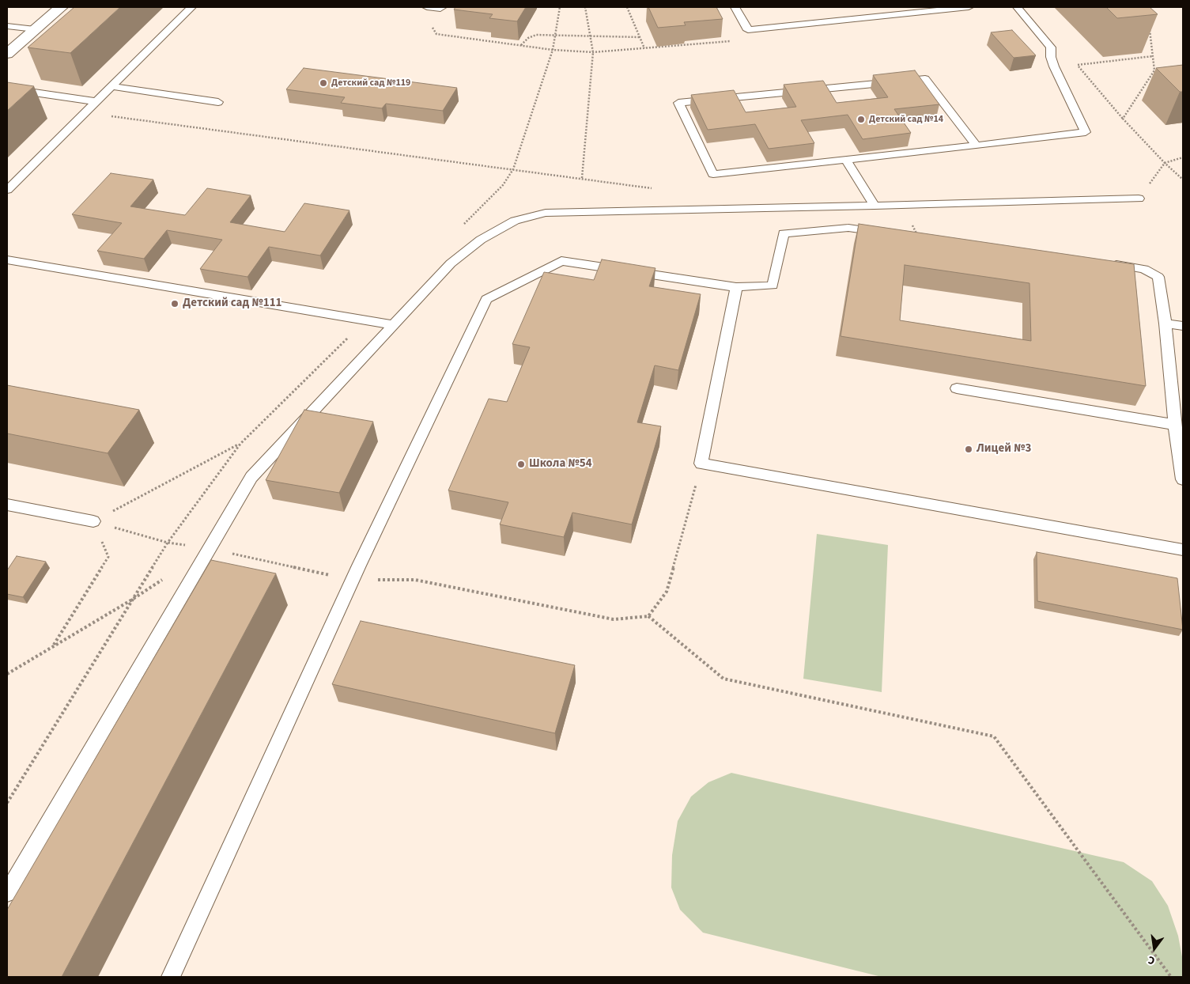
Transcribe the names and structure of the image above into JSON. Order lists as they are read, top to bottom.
{
  "places": [
    "Детский сад №119",
    "Детский сад №14",
    "Детский сад №111",
    "Лицей №3",
    "Школа №54"
  ],
  "north": "bottom"
}
